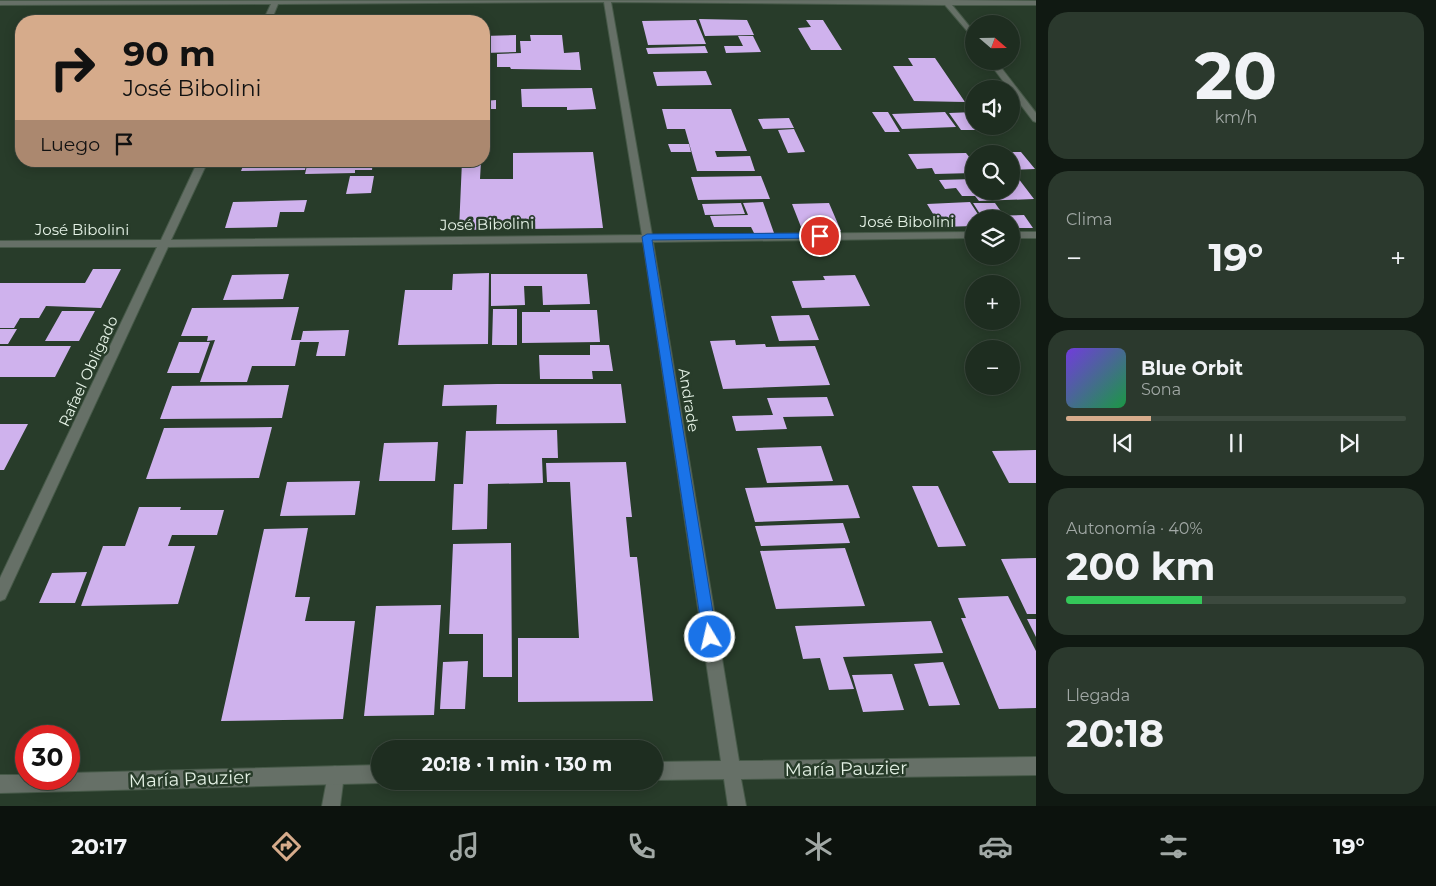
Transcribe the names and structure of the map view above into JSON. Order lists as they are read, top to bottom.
{
  "streets": {
    "street": [
      "José Bibolini",
      "Rafael Obligado",
      "Andrade",
      "María Pauzier"
    ]
  },
  "crossings": [
    ["José Bibolini", "Rafael Obligado"],
    ["José Bibolini", "Andrade"],
    ["Andrade", "María Pauzier"]
  ],
  "north": "right",
  "page": {
    "tile": [
      ["20", "km/h"],
      "Clima",
      ["Autonomía · 40%", "200 km"],
      ["Llegada", "20:18"]
    ],
    "map_buttons": ["+", "−"],
    "turn": ["90 m", "José Bibolini"],
    "then": "Luego",
    "heat": ["−", "19°", "+"],
    "song": ["Blue Orbit", "Sona"],
    "limit": "30",
    "trip": "20:18 · 1 min · 130 m",
    "tabs": ["20:17", "19°"]
  }
}
